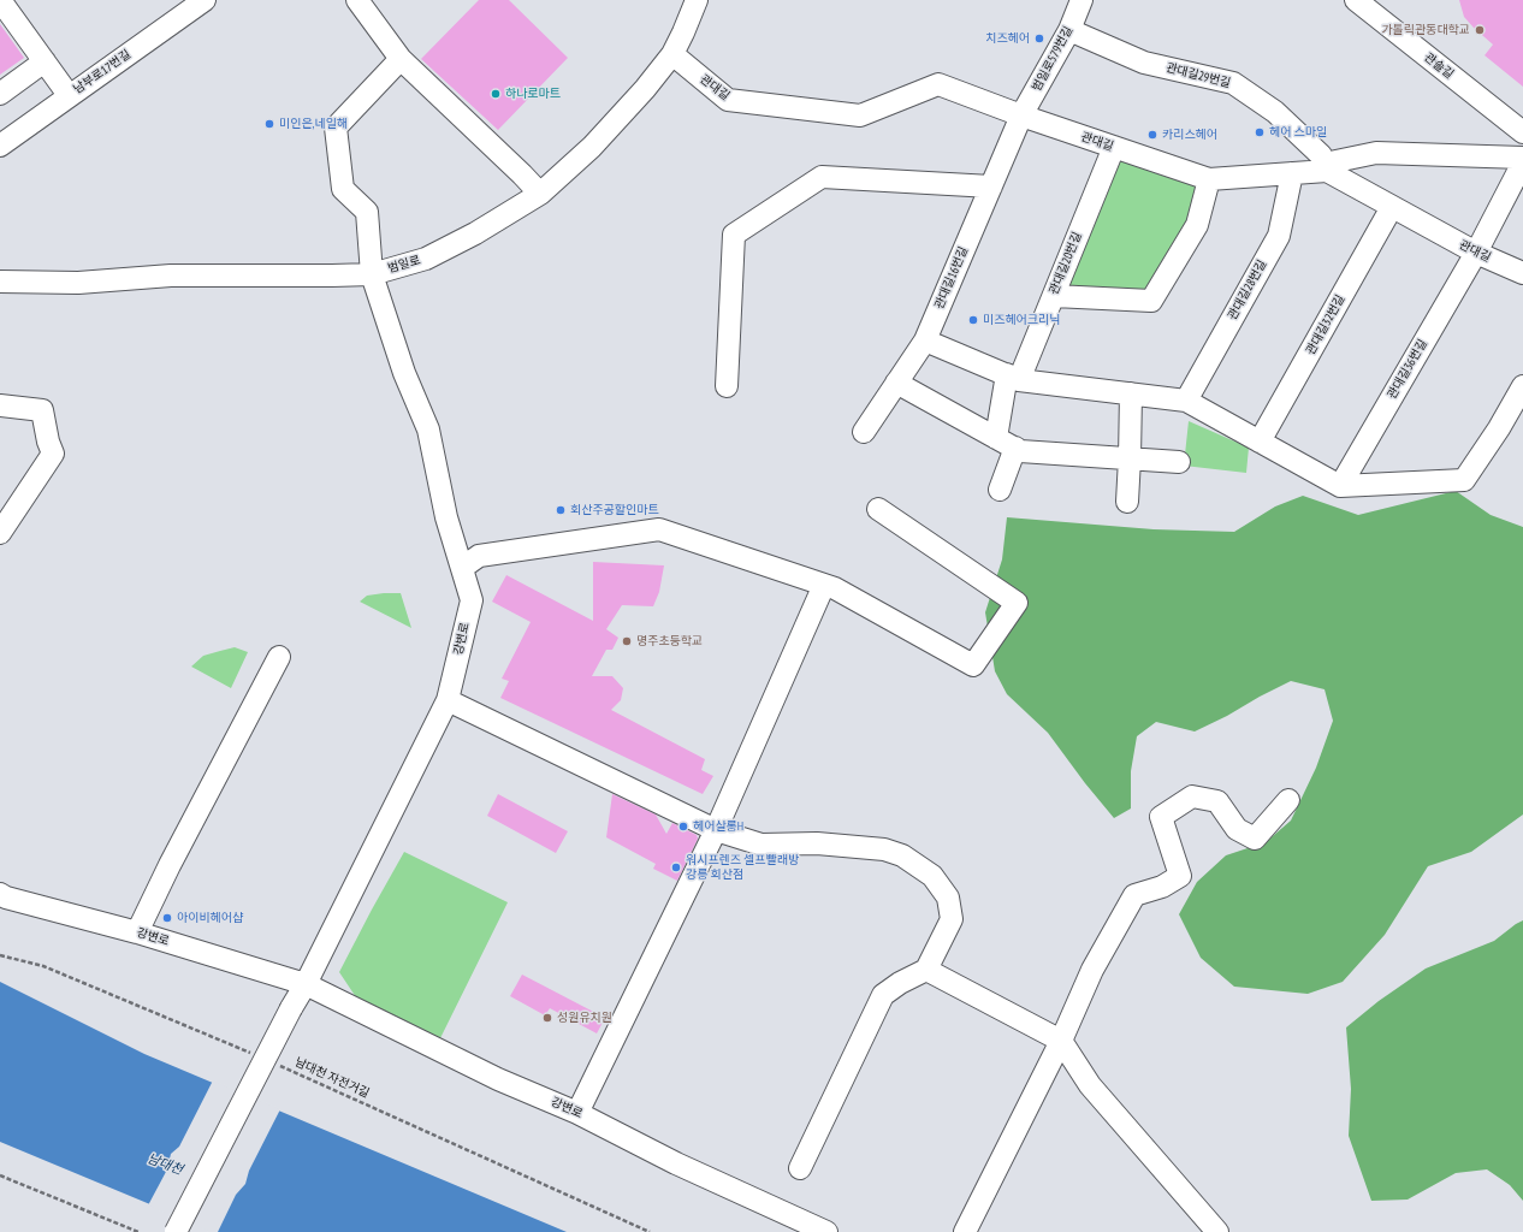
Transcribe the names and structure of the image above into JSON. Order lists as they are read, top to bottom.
{
  "streets": {
    "street": [
      "범일로579번길",
      "관솔길",
      "남부로17번길",
      "관대길29번길",
      "관대길",
      "관대길20번길",
      "범일로",
      "관대길16번길",
      "관대길28번길",
      "관대길32번길",
      "관대길36번길",
      "강변로"
    ],
    "path": ["남대천 자전거길"]
  },
  "crossings": [
    ["범일로579번길", "관대길29번길"],
    ["범일로579번길", "관대길"],
    ["범일로579번길", "관대길16번길"],
    ["관대길29번길", "관대길"],
    ["관대길", "관대길20번길"],
    ["관대길", "범일로"],
    ["관대길", "관대길16번길"],
    ["관대길", "관대길28번길"],
    ["관대길", "관대길32번길"],
    ["관대길", "관대길36번길"],
    ["범일로", "강변로"]
  ],
  "water": ["남대천"],
  "places": [
    "가톨릭관동대학교",
    "치즈헤어",
    "하나로마트",
    "미인은,네일해",
    "헤어 스마일",
    "카리스헤어",
    "미즈헤어크리닉",
    "회산주공할인마트",
    "명주초등학교",
    "헤어살롱H",
    "워시프렌즈 셀프빨래방 강릉 회산점",
    "아이비헤어샵",
    "성원유치원"
  ]
}
